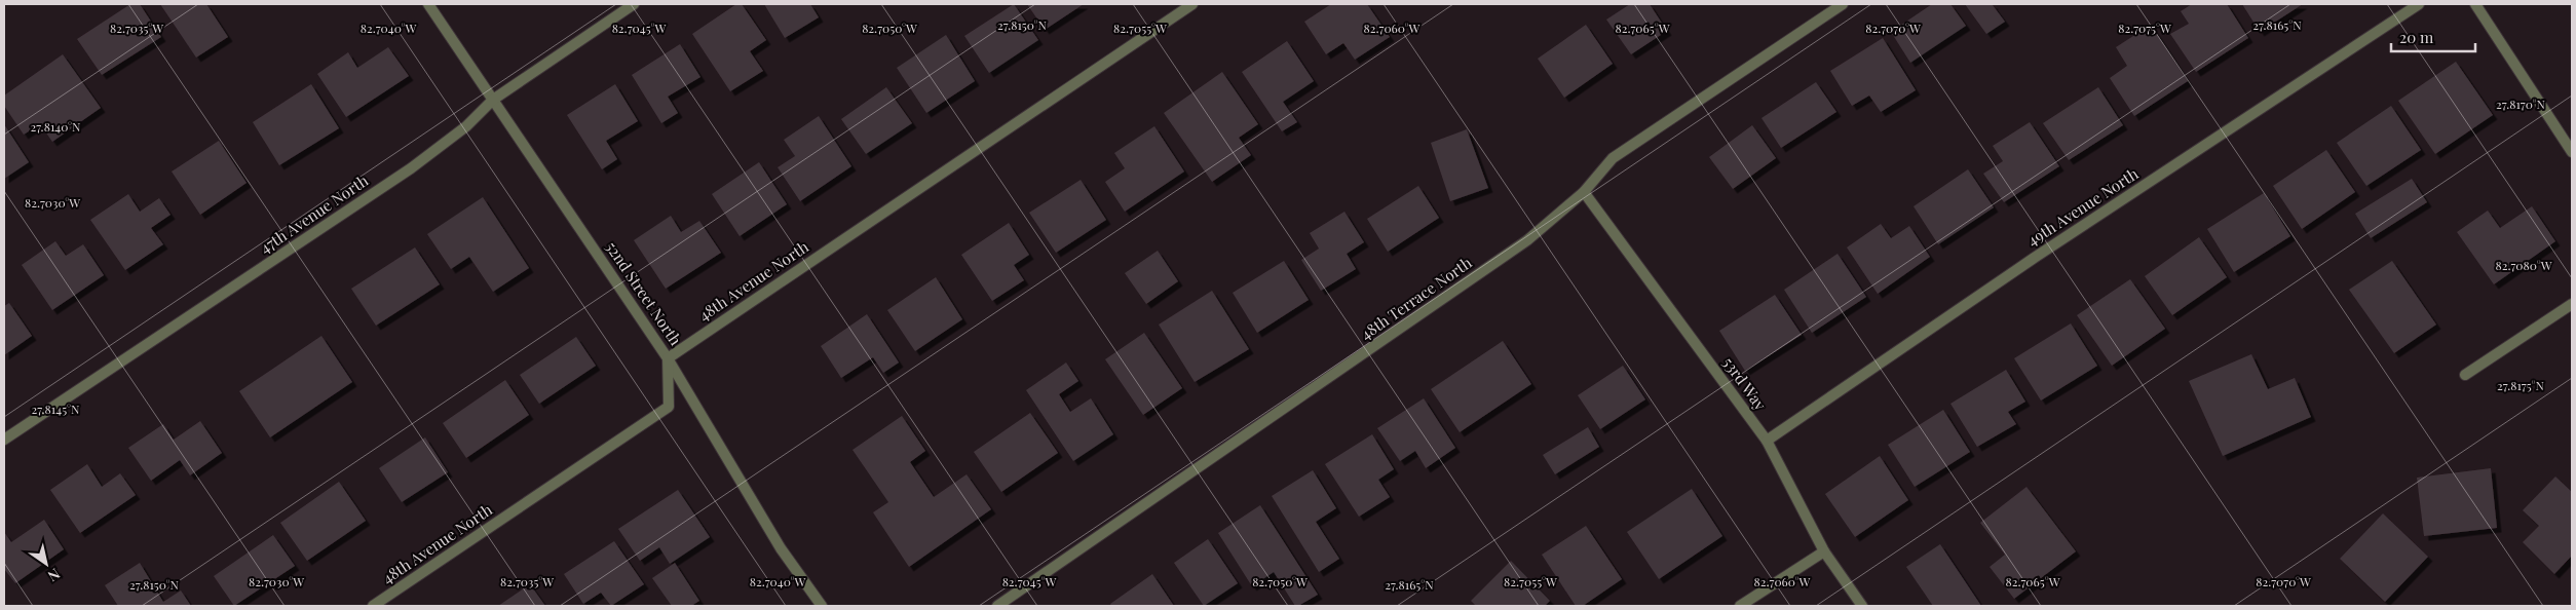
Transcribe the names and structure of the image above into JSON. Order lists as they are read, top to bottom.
{
  "streets": {
    "street": [
      "49th Avenue North",
      "47th Avenue North",
      "48th Avenue North",
      "52nd Street North",
      "48th Terrace North",
      "53rd Way"
    ]
  },
  "crossings": [
    ["49th Avenue North", "53rd Way"],
    ["47th Avenue North", "52nd Street North"],
    ["48th Avenue North", "52nd Street North"],
    ["48th Terrace North", "53rd Way"]
  ],
  "scale_bar": "20 m",
  "north": "bottom right",
  "coordinates": [
    "27.8150°N",
    "27.8165°N",
    "82.7035°W",
    "82.7040°W",
    "82.7045°W",
    "82.7050°W",
    "82.7055°W",
    "82.7060°W",
    "82.7065°W",
    "82.7070°W",
    "82.7075°W",
    "27.8170°N",
    "27.8140°N",
    "82.7030°W",
    "82.7080°W",
    "27.8175°N",
    "27.8145°N"
  ]
}
